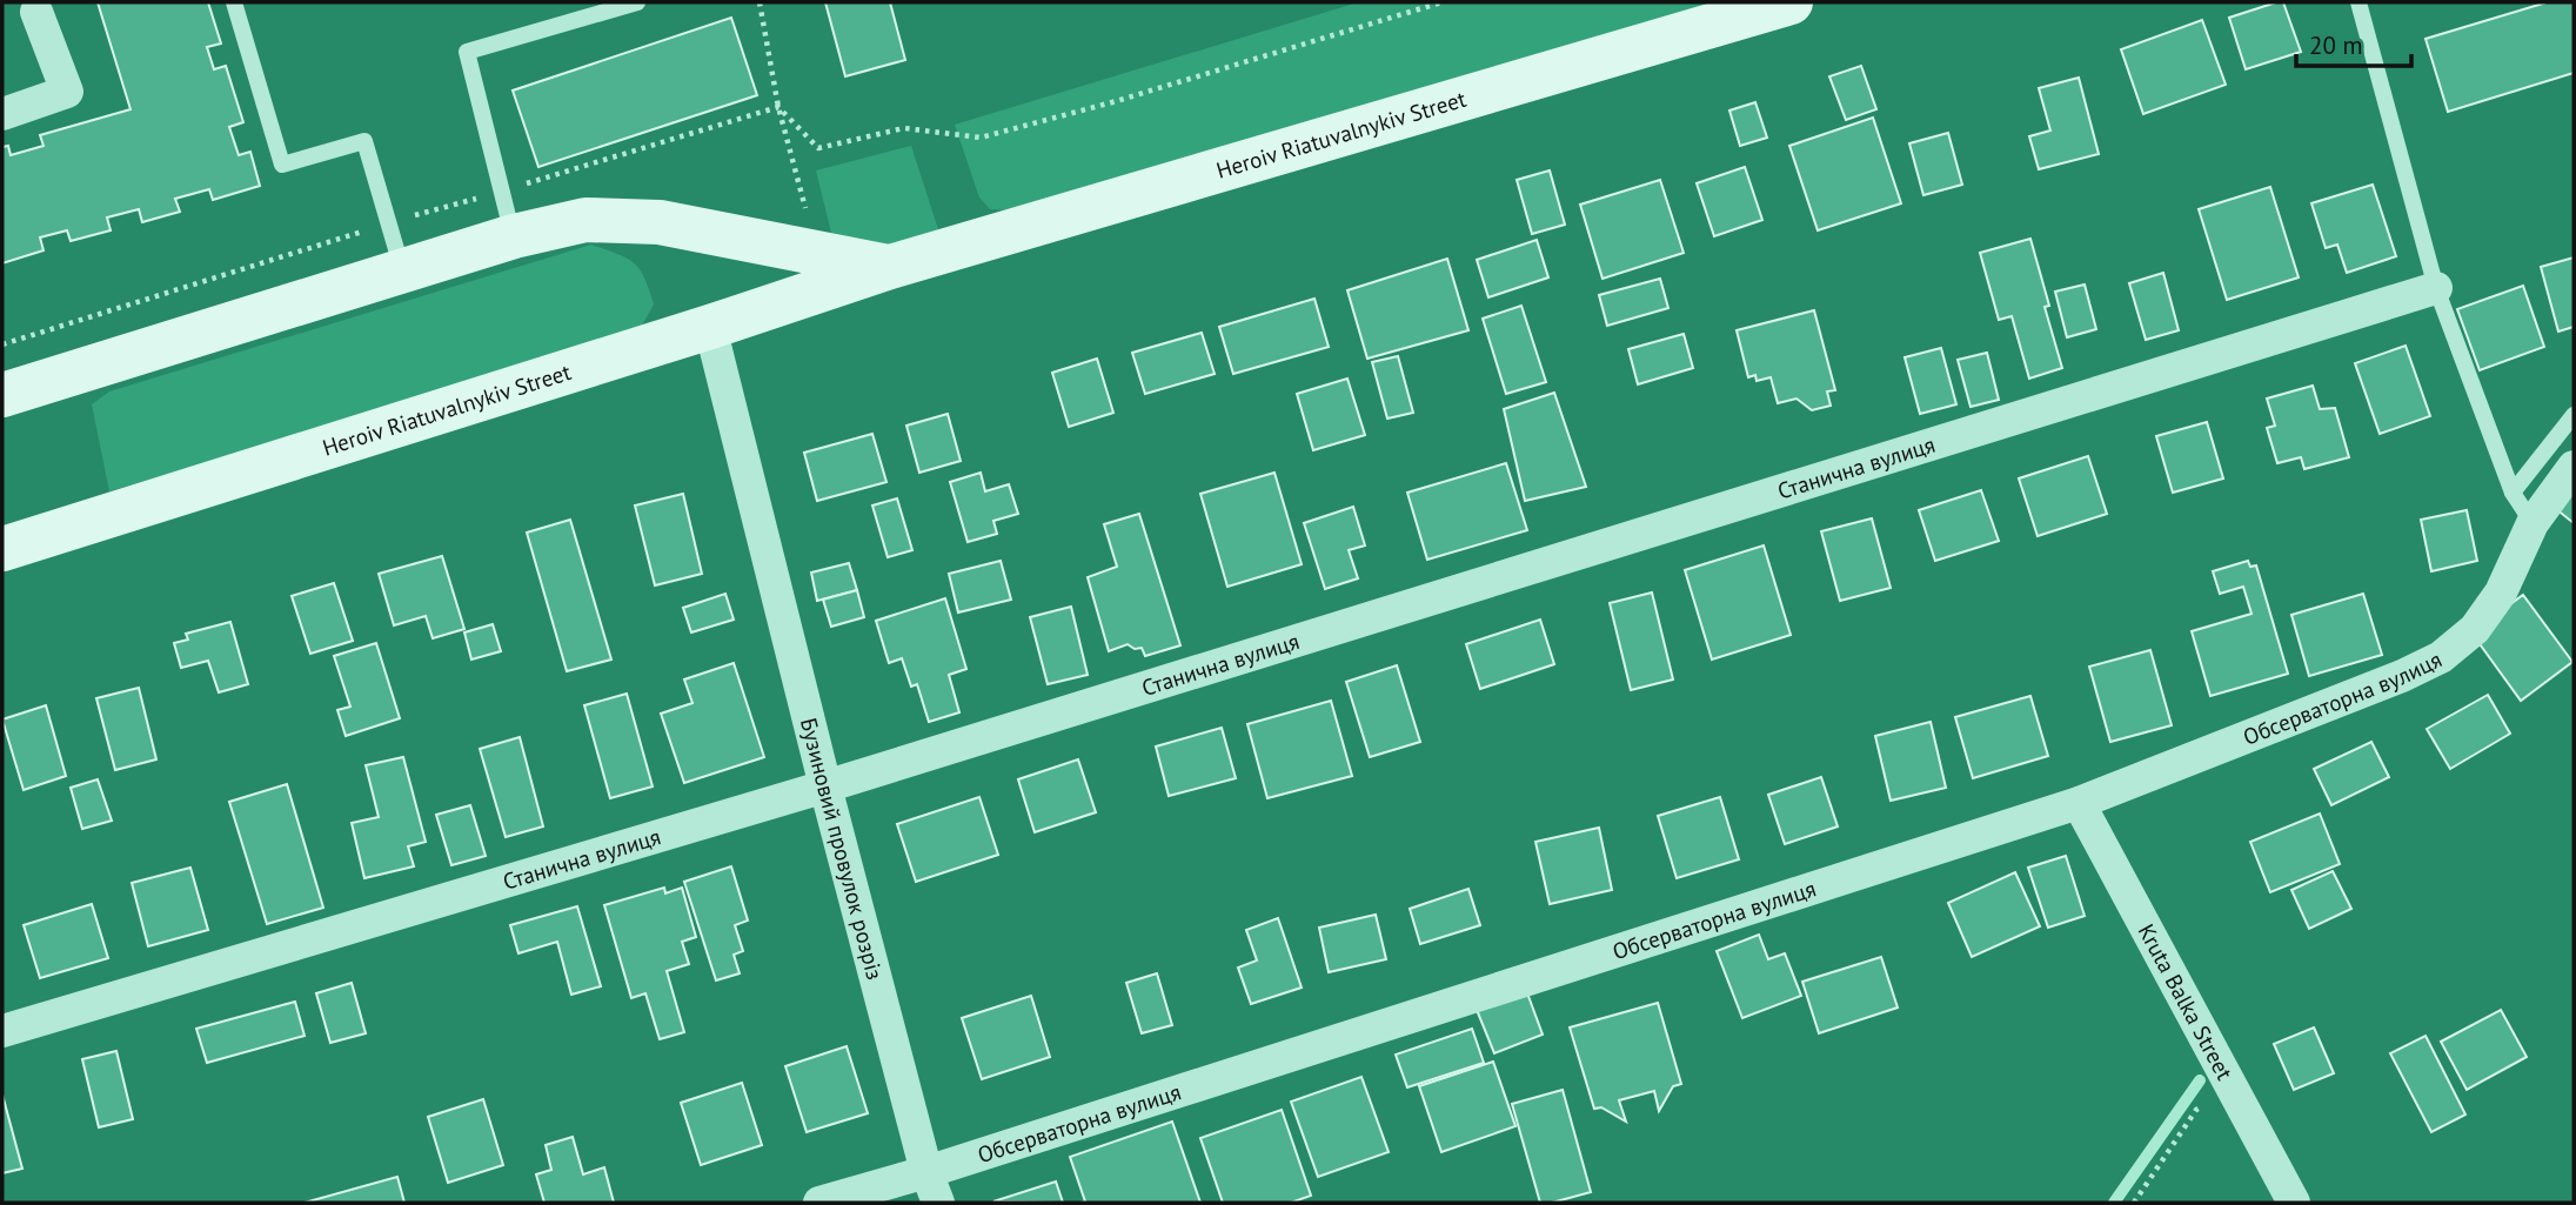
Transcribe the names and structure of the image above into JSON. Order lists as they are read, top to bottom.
{
  "streets": {
    "main road": ["Heroiv Riatuvalnykiv Street"],
    "street": [
      "Станична вулиця",
      "Обсерваторна вулиця",
      "Бузиновий провулок розріз",
      "Kruta Balka Street"
    ]
  },
  "crossings": [
    ["Heroiv Riatuvalnykiv Street", "Бузиновий провулок розріз"],
    ["Станична вулиця", "Бузиновий провулок розріз"],
    ["Обсерваторна вулиця", "Бузиновий провулок розріз"],
    ["Обсерваторна вулиця", "Kruta Balka Street"]
  ],
  "scale_bar": "20 m"
}
